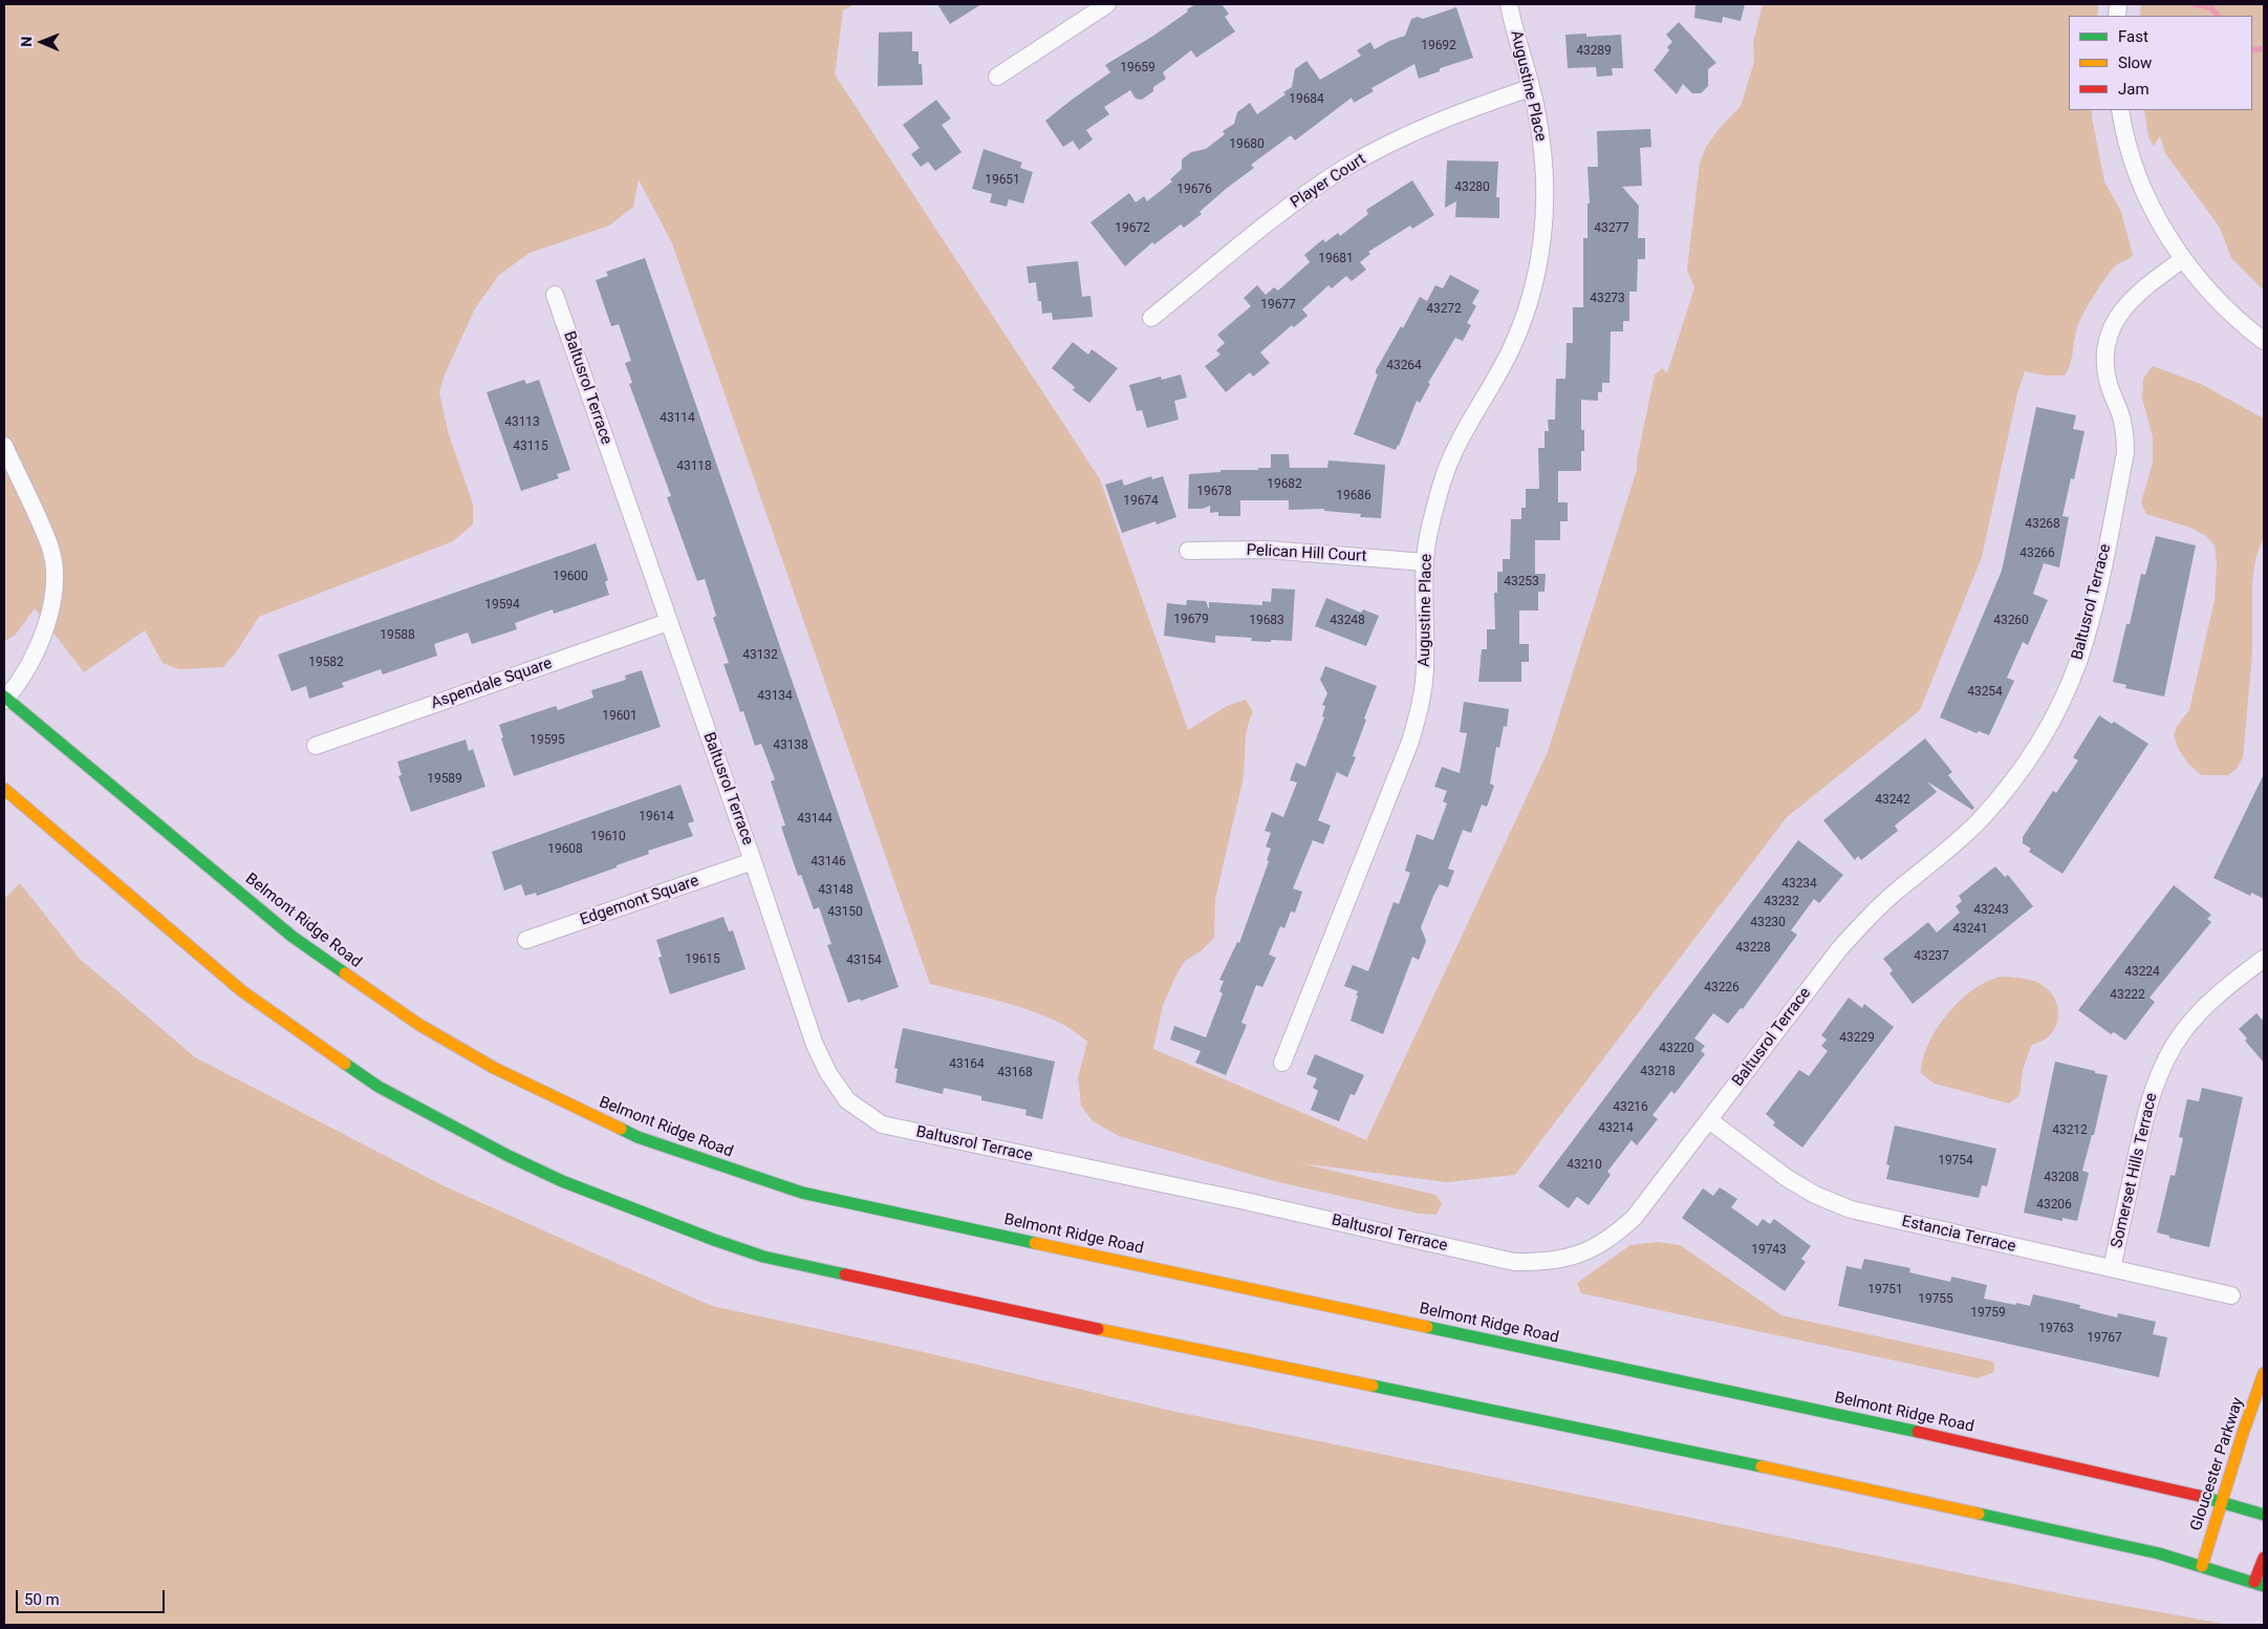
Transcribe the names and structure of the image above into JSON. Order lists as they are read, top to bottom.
{
  "streets": {
    "main road": ["Belmont Ridge Road", "Gloucester Parkway"],
    "street": [
      "Augustine Place",
      "Player Court",
      "Baltusrol Terrace",
      "Pelican Hill Court",
      "Aspendale Square",
      "Edgemont Square",
      "Somerset Hills Terrace",
      "Estancia Terrace"
    ]
  },
  "crossings": [
    ["Augustine Place", "Player Court"],
    ["Augustine Place", "Pelican Hill Court"],
    ["Baltusrol Terrace", "Aspendale Square"],
    ["Baltusrol Terrace", "Edgemont Square"],
    ["Baltusrol Terrace", "Estancia Terrace"],
    ["Belmont Ridge Road", "Gloucester Parkway"],
    ["Somerset Hills Terrace", "Estancia Terrace"]
  ],
  "house_numbers": [
    "19692",
    "43289",
    "19659",
    "19684",
    "19680",
    "19651",
    "43280",
    "19676",
    "19672",
    "43277",
    "19681",
    "43273",
    "19677",
    "43272",
    "43264",
    "43114",
    "43113",
    "43115",
    "43118",
    "19682",
    "19678",
    "19686",
    "19674",
    "43268",
    "43266",
    "19600",
    "43253",
    "19594",
    "19679",
    "19683",
    "43248",
    "43260",
    "19588",
    "43132",
    "19582",
    "43254",
    "43134",
    "19601",
    "19595",
    "43138",
    "19589",
    "43242",
    "19614",
    "43144",
    "19610",
    "19608",
    "43146",
    "43234",
    "43148",
    "43232",
    "43243",
    "43150",
    "43230",
    "43241",
    "43228",
    "43237",
    "19615",
    "43154",
    "43224",
    "43226",
    "43222",
    "43229",
    "43220",
    "43164",
    "43218",
    "43168",
    "43216",
    "43214",
    "43212",
    "19754",
    "43210",
    "43208",
    "43206",
    "19743",
    "19751",
    "19755",
    "19759",
    "19763",
    "19767"
  ],
  "legend": ["Fast", "Slow", "Jam"],
  "scale_bar": "50 m",
  "north": "left"
}
